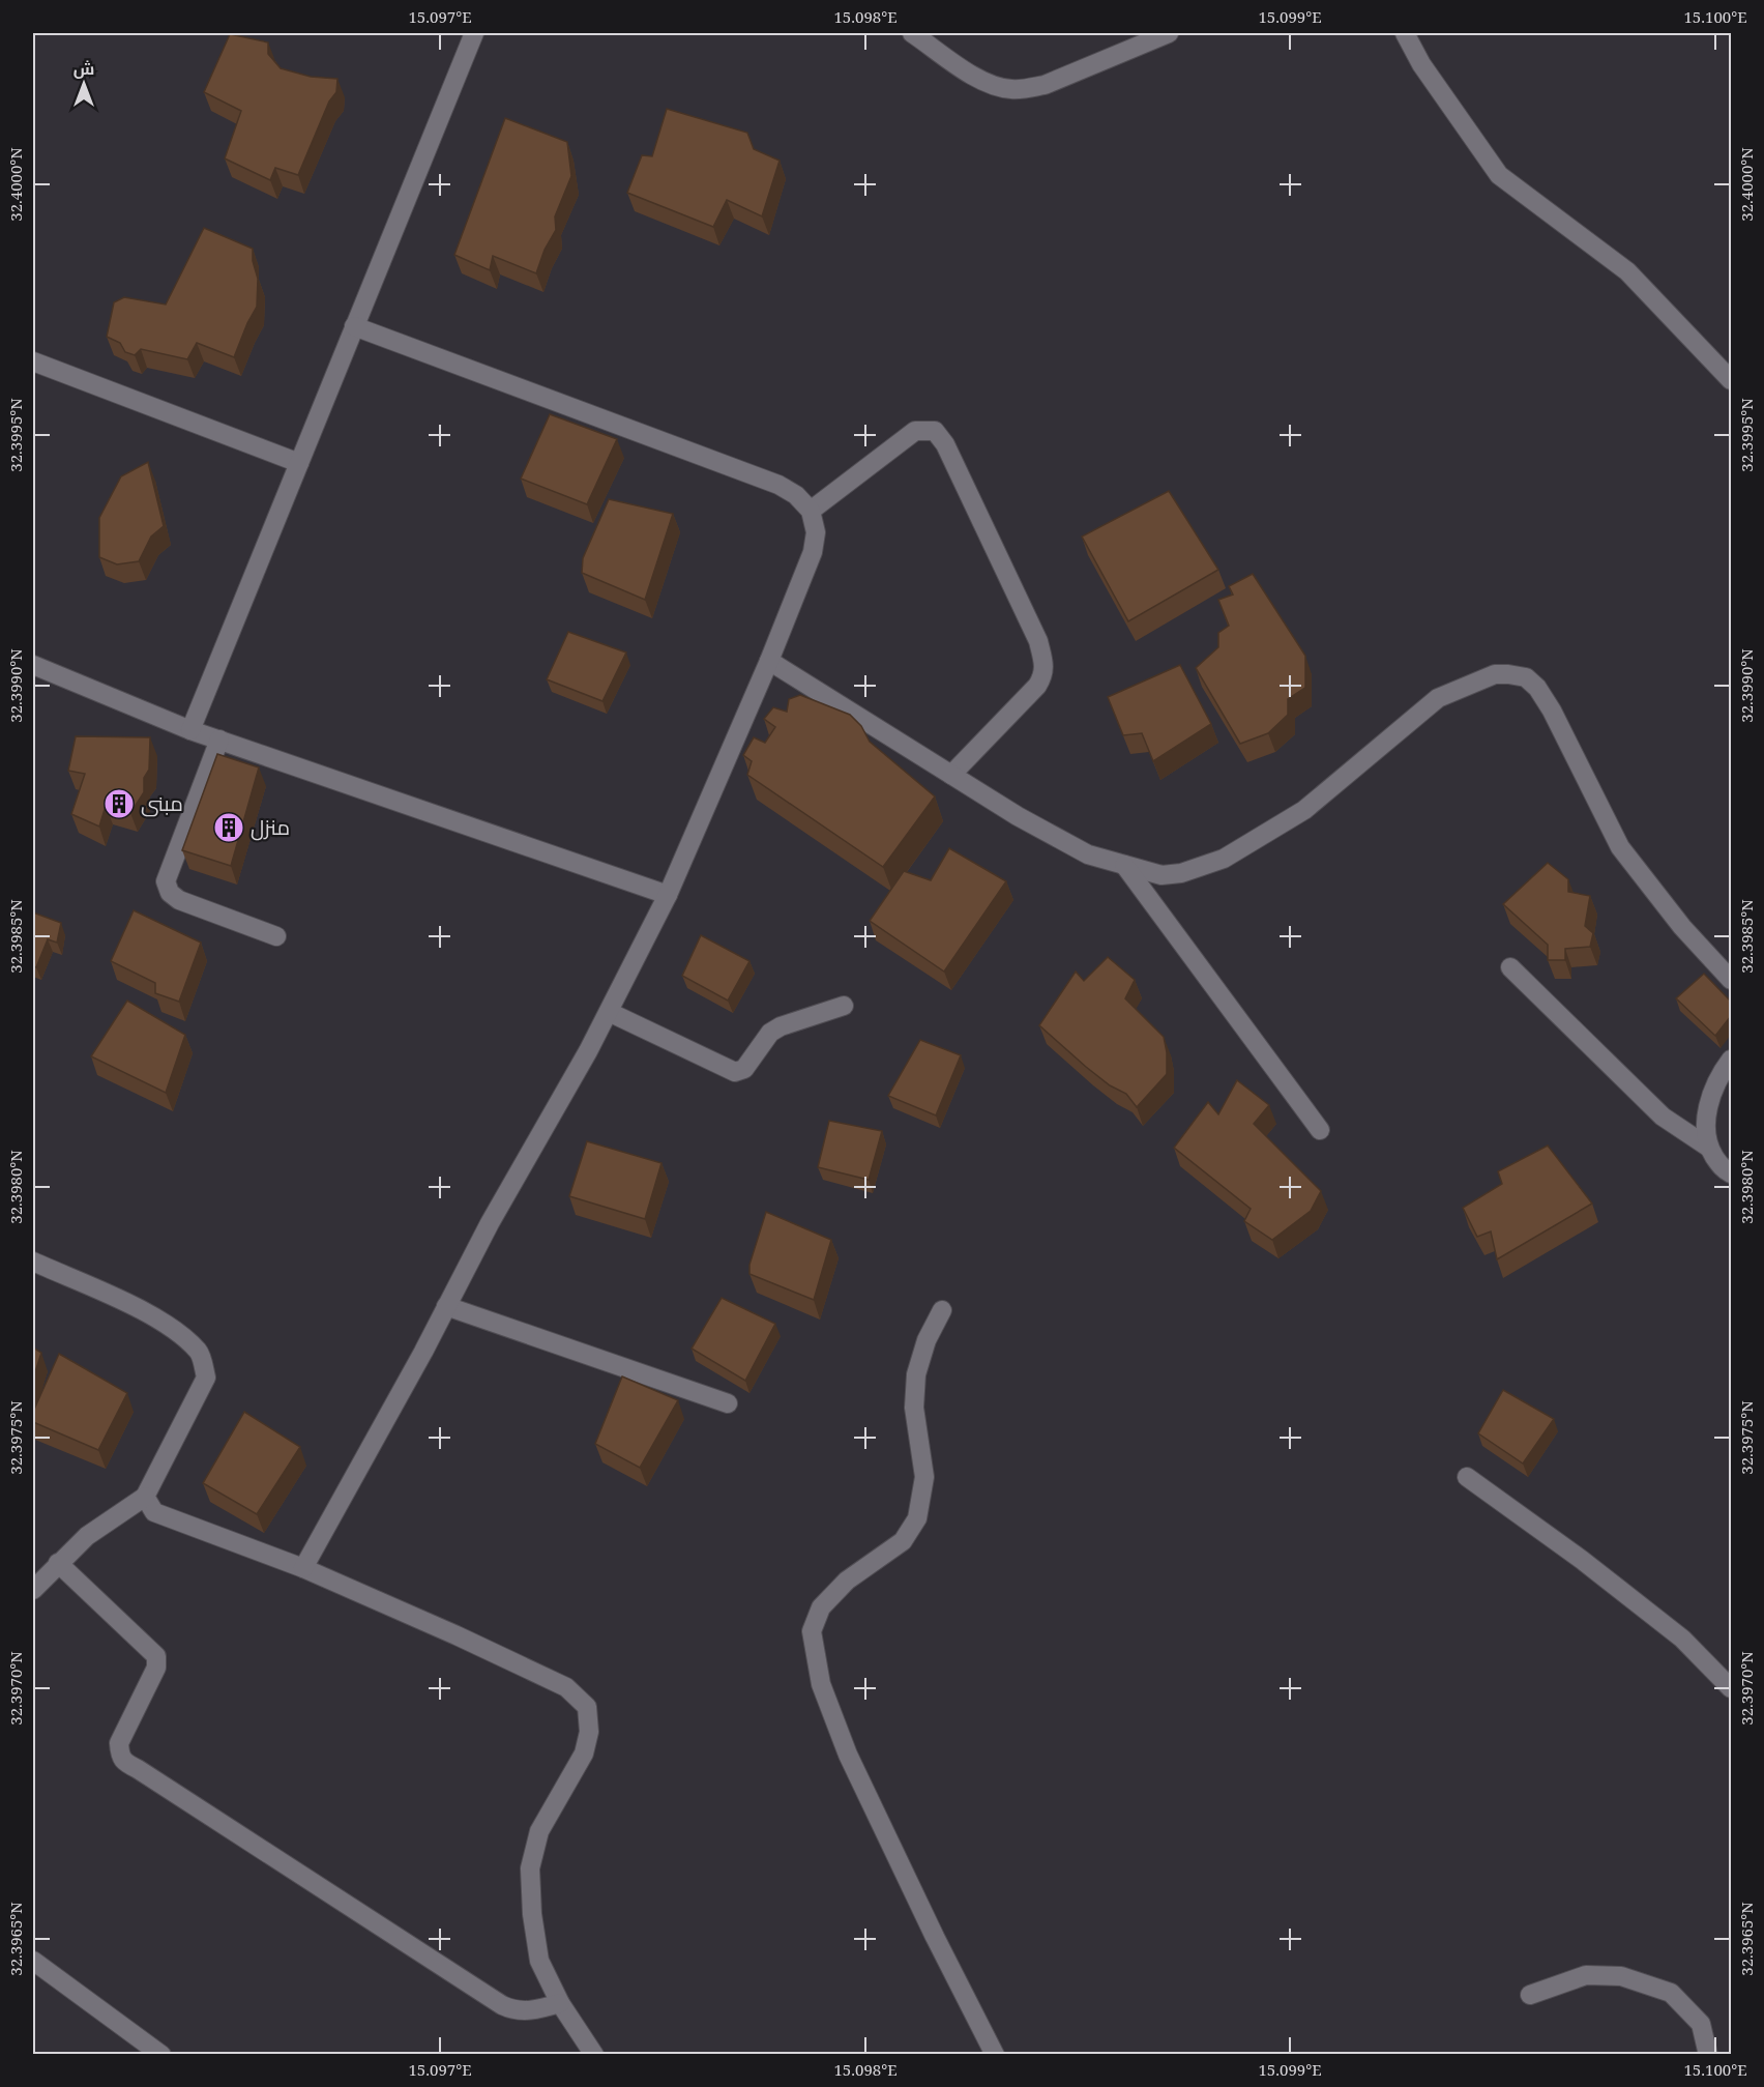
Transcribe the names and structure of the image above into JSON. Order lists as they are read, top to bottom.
{
  "places": {
    "building": ["مبنى", "منزل"]
  },
  "north": "top",
  "coordinates": [
    "15.097°E",
    "15.098°E",
    "15.099°E",
    "15.100°E",
    "32.4000°N",
    "32.3995°N",
    "32.3990°N",
    "32.3985°N",
    "32.3980°N",
    "32.3975°N",
    "32.3970°N",
    "32.3965°N"
  ]
}
